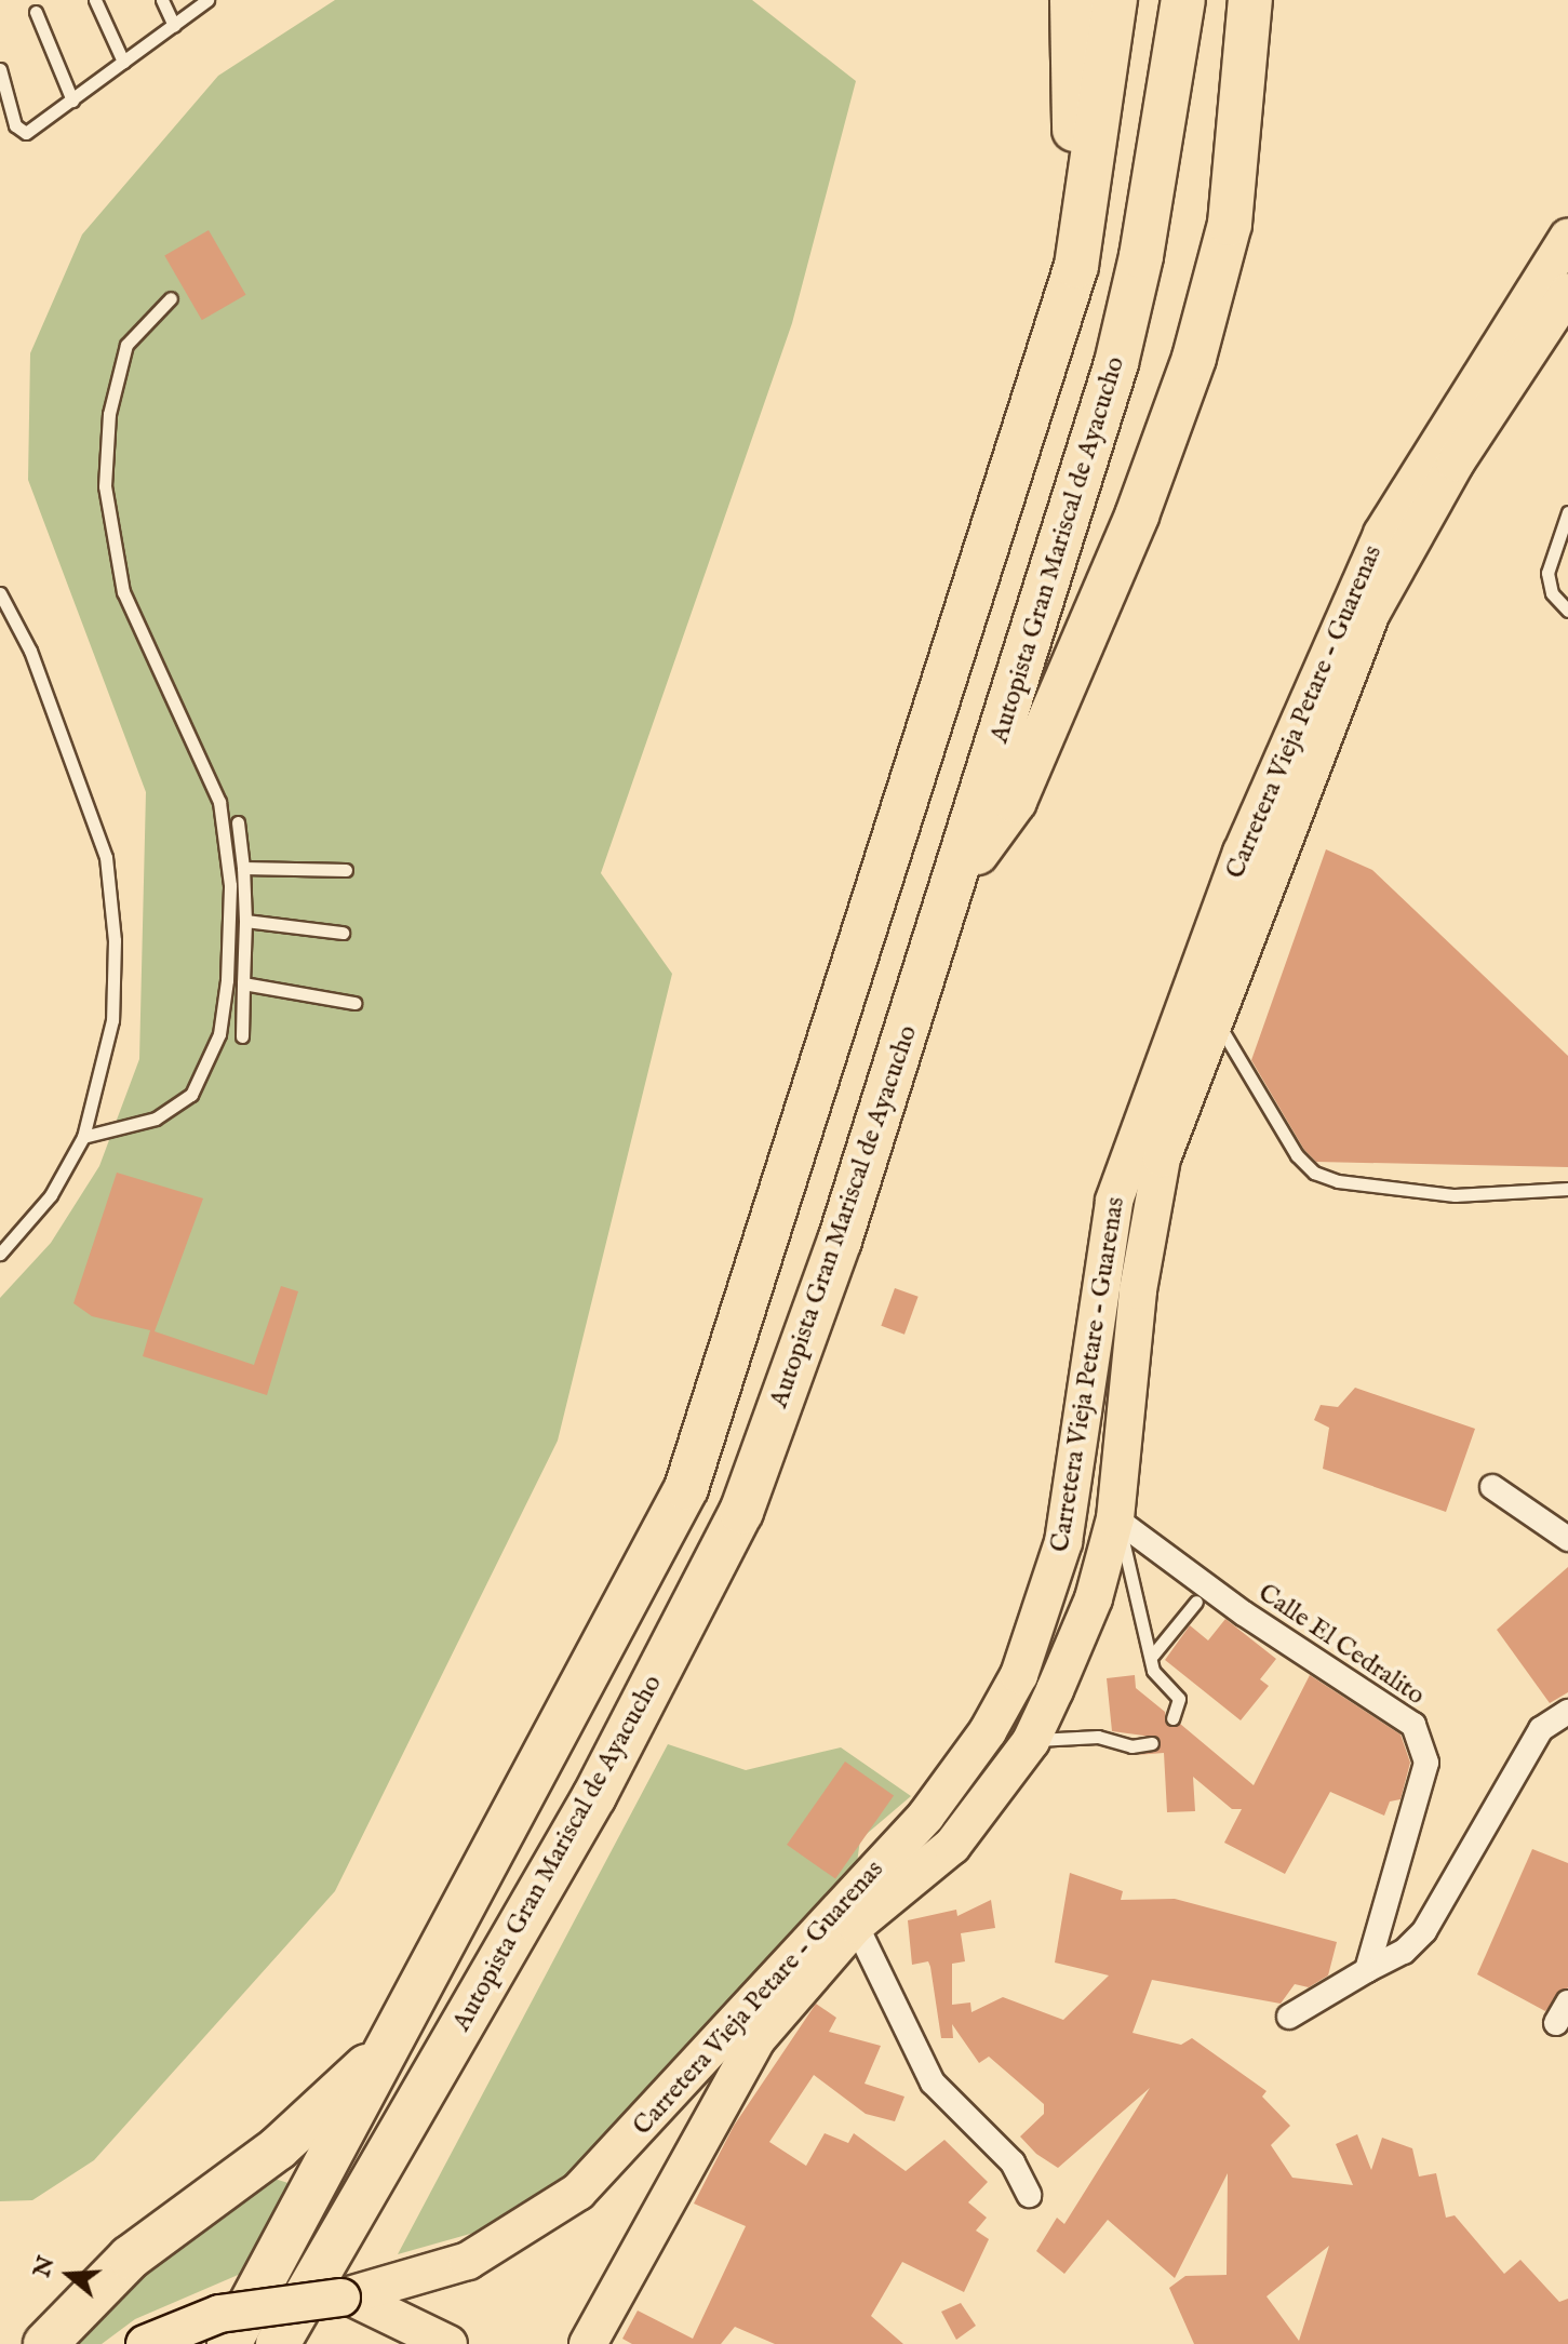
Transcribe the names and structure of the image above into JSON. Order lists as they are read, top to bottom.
{
  "streets": {
    "highway": ["Autopista Gran Mariscal de Ayacucho"],
    "main road": ["Carretera Vieja Petare - Guarenas"],
    "street": ["Calle El Cedralito"]
  },
  "crossings": [
    ["Carretera Vieja Petare - Guarenas", "Calle El Cedralito"]
  ],
  "north": "left"
}
